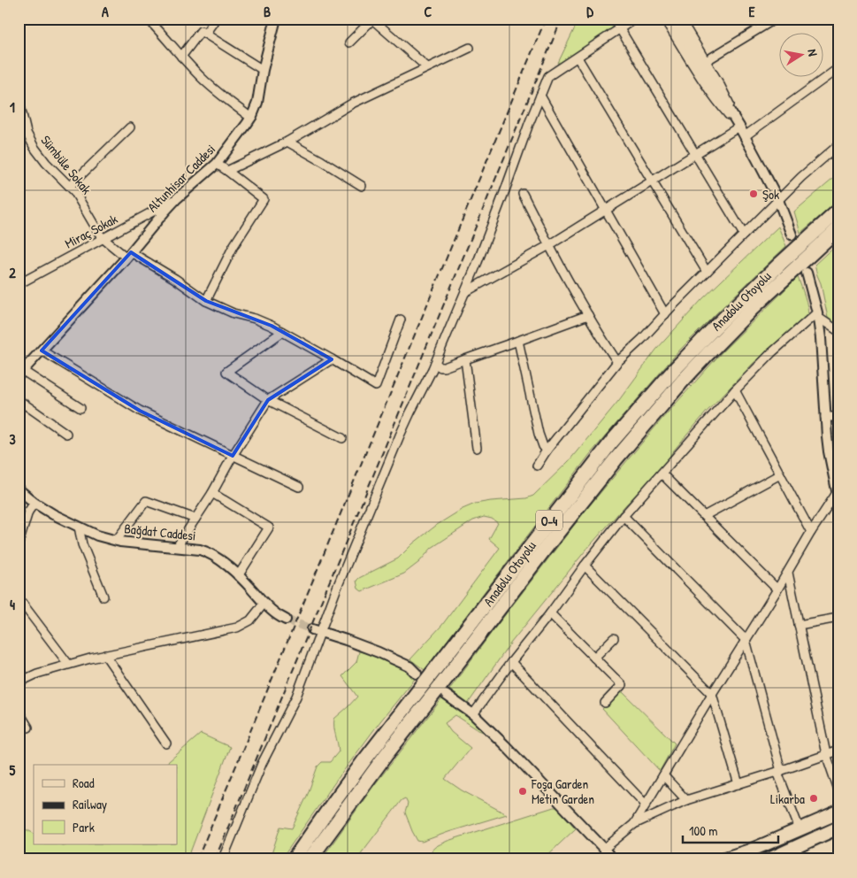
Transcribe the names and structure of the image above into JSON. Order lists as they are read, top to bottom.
{
  "streets": {
    "highway": ["Anadolu Otoyolu", "O-4"],
    "street": [
      "Sümbüle Sokak",
      "Altunhisar Caddesi",
      "Miraç Sokak",
      "Bağdat Caddesi"
    ]
  },
  "crossings": [
    ["Sümbüle Sokak", "Altunhisar Caddesi"],
    ["Sümbüle Sokak", "Miraç Sokak"],
    ["Altunhisar Caddesi", "Miraç Sokak"]
  ],
  "places": ["Şok", "Foşa Garden Metin Garden", "Likarba"],
  "legend": ["Road", "Railway", "Park"],
  "scale_bar": "100 m",
  "north": "right",
  "grid": {
    "columns": [
      "A",
      "B",
      "C",
      "D",
      "E"
    ],
    "rows": [
      "1",
      "2",
      "3",
      "4",
      "5"
    ]
  }
}
